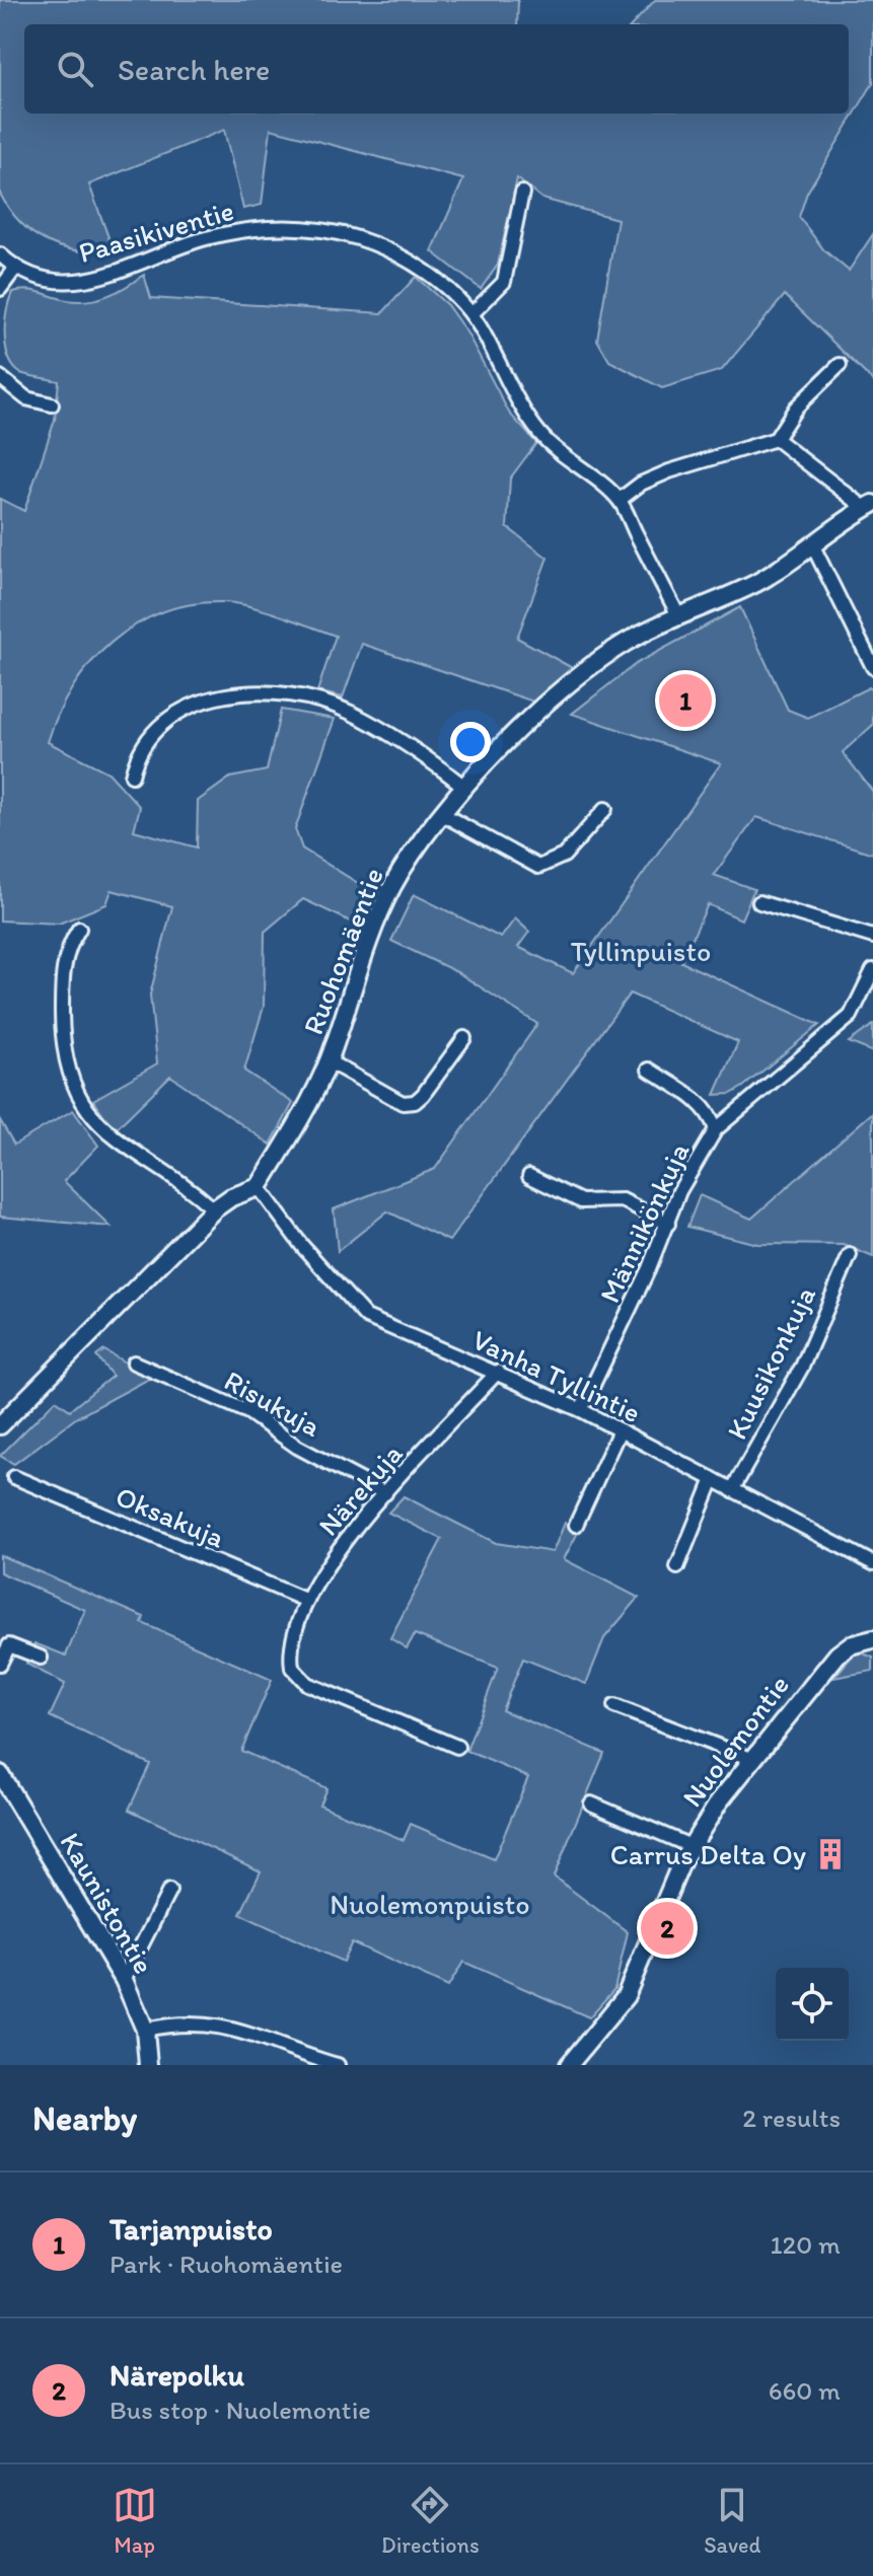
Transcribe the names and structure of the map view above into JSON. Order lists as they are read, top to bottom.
{
  "streets": {
    "street": [
      "Paasikiventie",
      "Ruohomäentie",
      "Männikönkuja",
      "Kuusikonkuja",
      "Vanha Tyllintie",
      "Risukuja",
      "Närekuja",
      "Oksakuja",
      "Nuolemontie",
      "Kaunistontie"
    ]
  },
  "crossings": [
    ["Paasikiventie", "Ruohomäentie"],
    ["Ruohomäentie", "Vanha Tyllintie"],
    ["Männikönkuja", "Vanha Tyllintie"],
    ["Kuusikonkuja", "Vanha Tyllintie"],
    ["Vanha Tyllintie", "Närekuja"],
    ["Risukuja", "Närekuja"],
    ["Närekuja", "Oksakuja"]
  ],
  "parks": ["Tyllinpuisto", "Nuolemonpuisto"],
  "places": {
    "building": ["Carrus Delta Oy"]
  },
  "page": {
    "search": "Search here",
    "pins": ["1", "2"],
    "heading": ["Nearby", "2 results"],
    "list": [
      {
        "mark": "1",
        "name": "Tarjanpuisto",
        "note": "Park · Ruohomäentie",
        "value": "120 m"
      },
      {
        "mark": "2",
        "name": "Närepolku",
        "note": "Bus stop · Nuolemontie",
        "value": "660 m"
      }
    ],
    "nav": ["Map", "Directions", "Saved"]
  }
}
